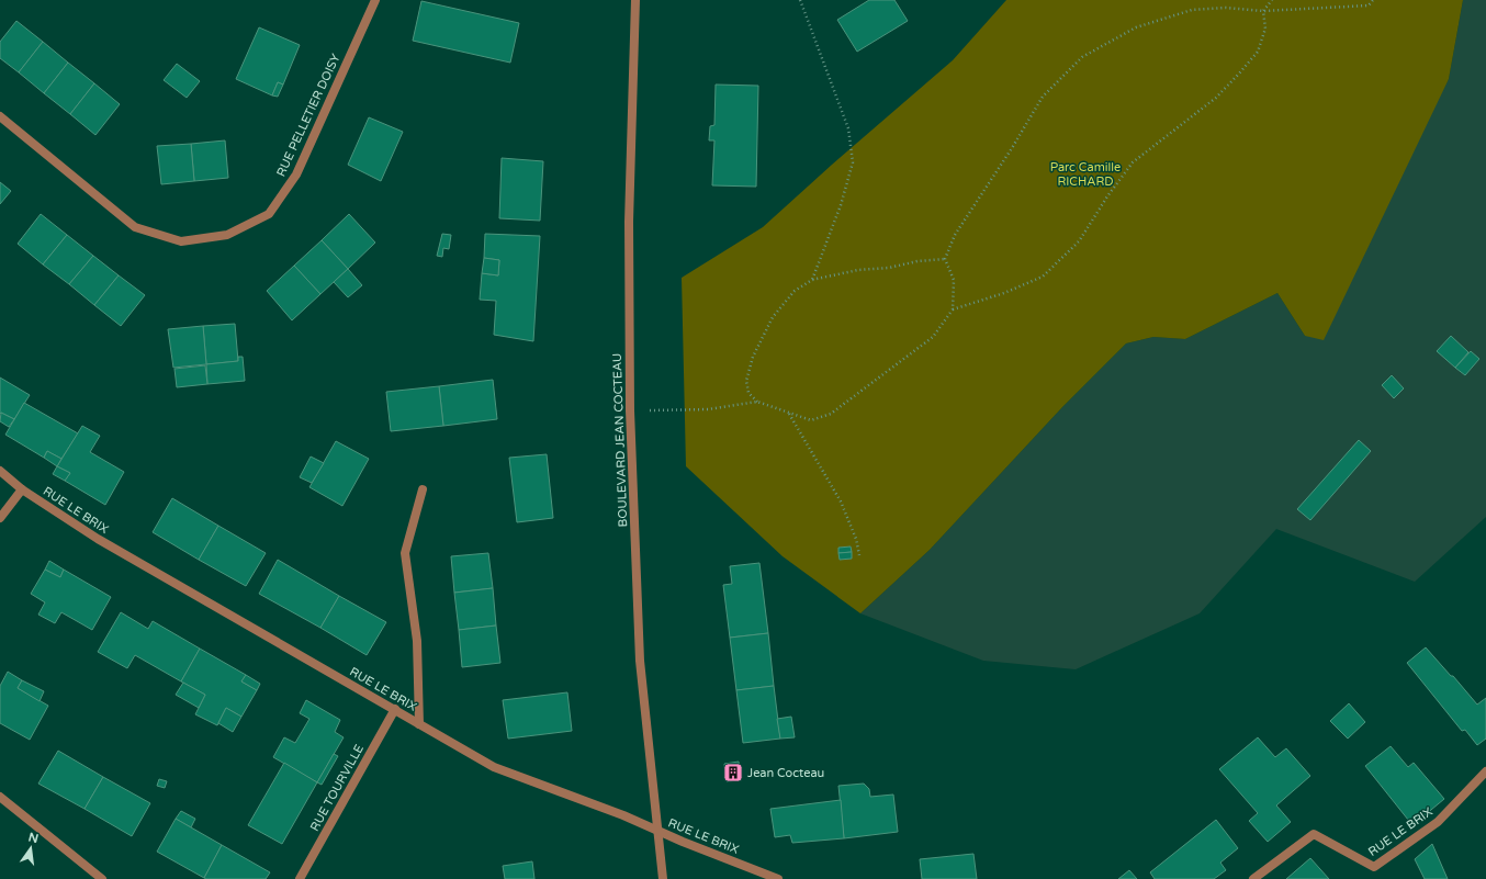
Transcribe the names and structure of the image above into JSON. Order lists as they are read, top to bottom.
{
  "streets": {
    "street": [
      "RUE PELLETIER DOISY",
      "BOULEVARD JEAN COCTEAU",
      "RUE LE BRIX",
      "RUE TOURVILLE"
    ]
  },
  "crossings": [
    ["BOULEVARD JEAN COCTEAU", "RUE LE BRIX"],
    ["RUE LE BRIX", "RUE TOURVILLE"]
  ],
  "parks": ["Parc Camille RICHARD"],
  "places": {
    "building": ["Jean Cocteau"]
  },
  "north": "top"
}
